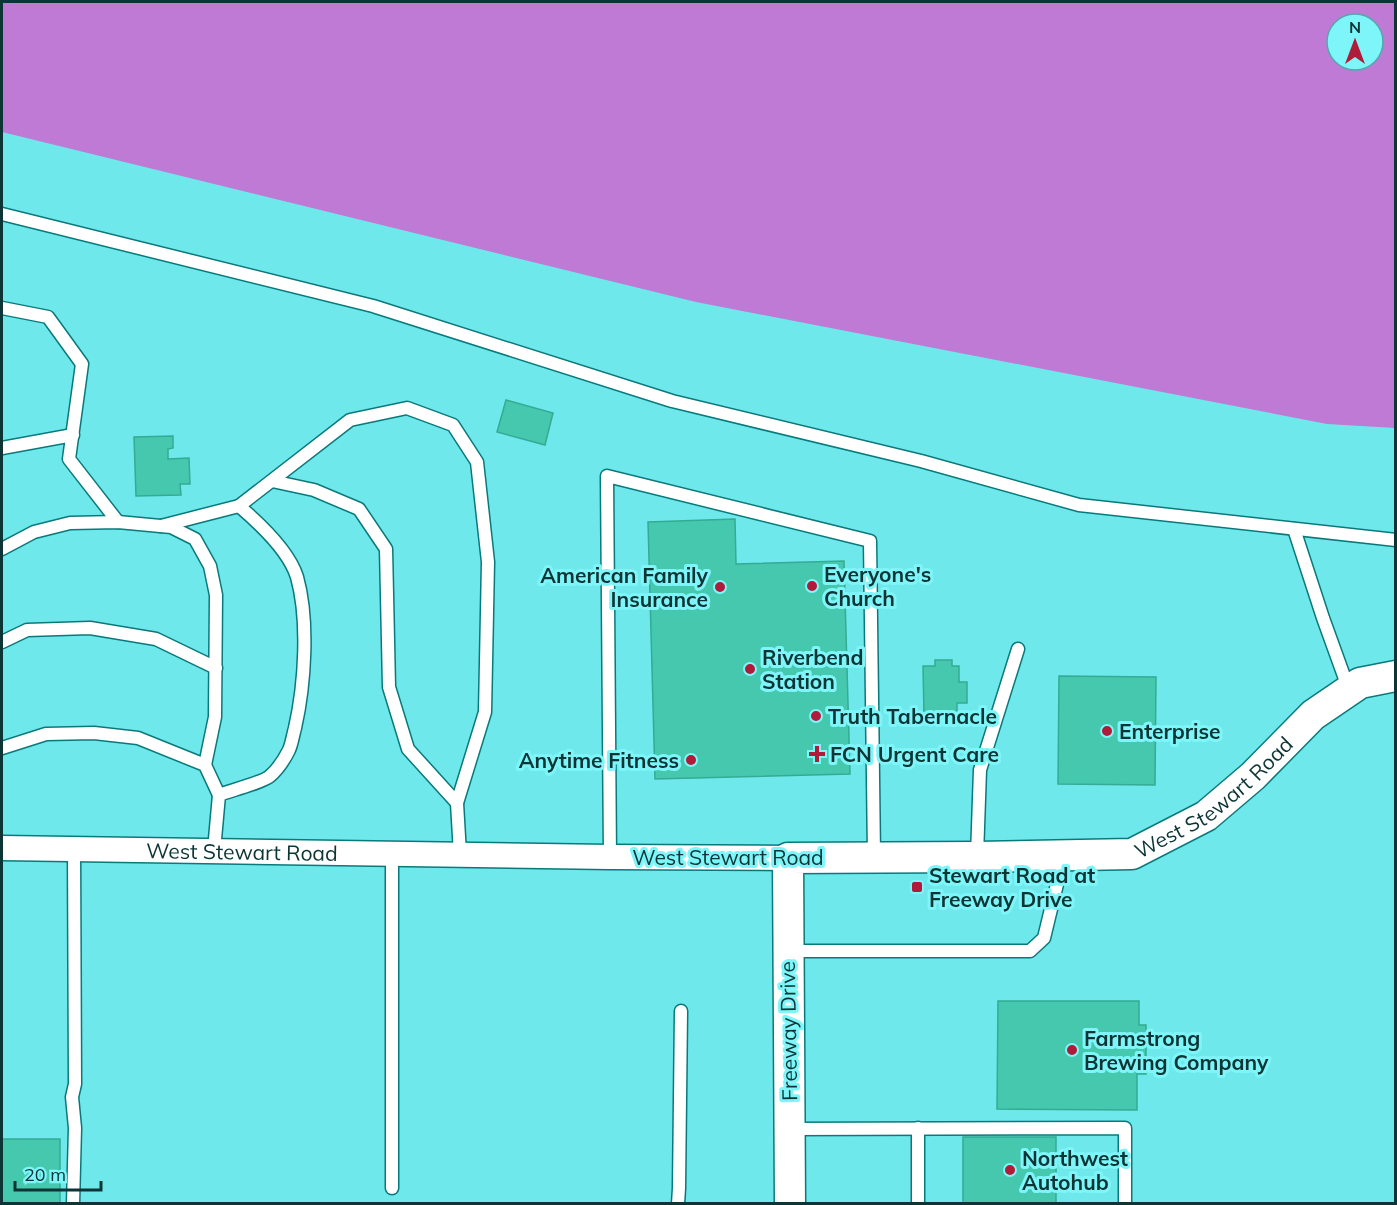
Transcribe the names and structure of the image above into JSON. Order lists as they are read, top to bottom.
{
  "streets": {
    "street": ["West Stewart Road", "Freeway Drive"]
  },
  "crossings": [
    ["West Stewart Road", "Freeway Drive"]
  ],
  "places": {
    "other": [
      "Everyone's Church",
      "American Family Insurance",
      "Riverbend Station",
      "Truth Tabernacle",
      "Enterprise",
      "Anytime Fitness",
      "Farmstrong Brewing Company",
      "Northwest Autohub"
    ],
    "health": ["FCN Urgent Care"],
    "transit": ["Stewart Road at Freeway Drive"]
  },
  "scale_bar": "20 m",
  "north": "top"
}
